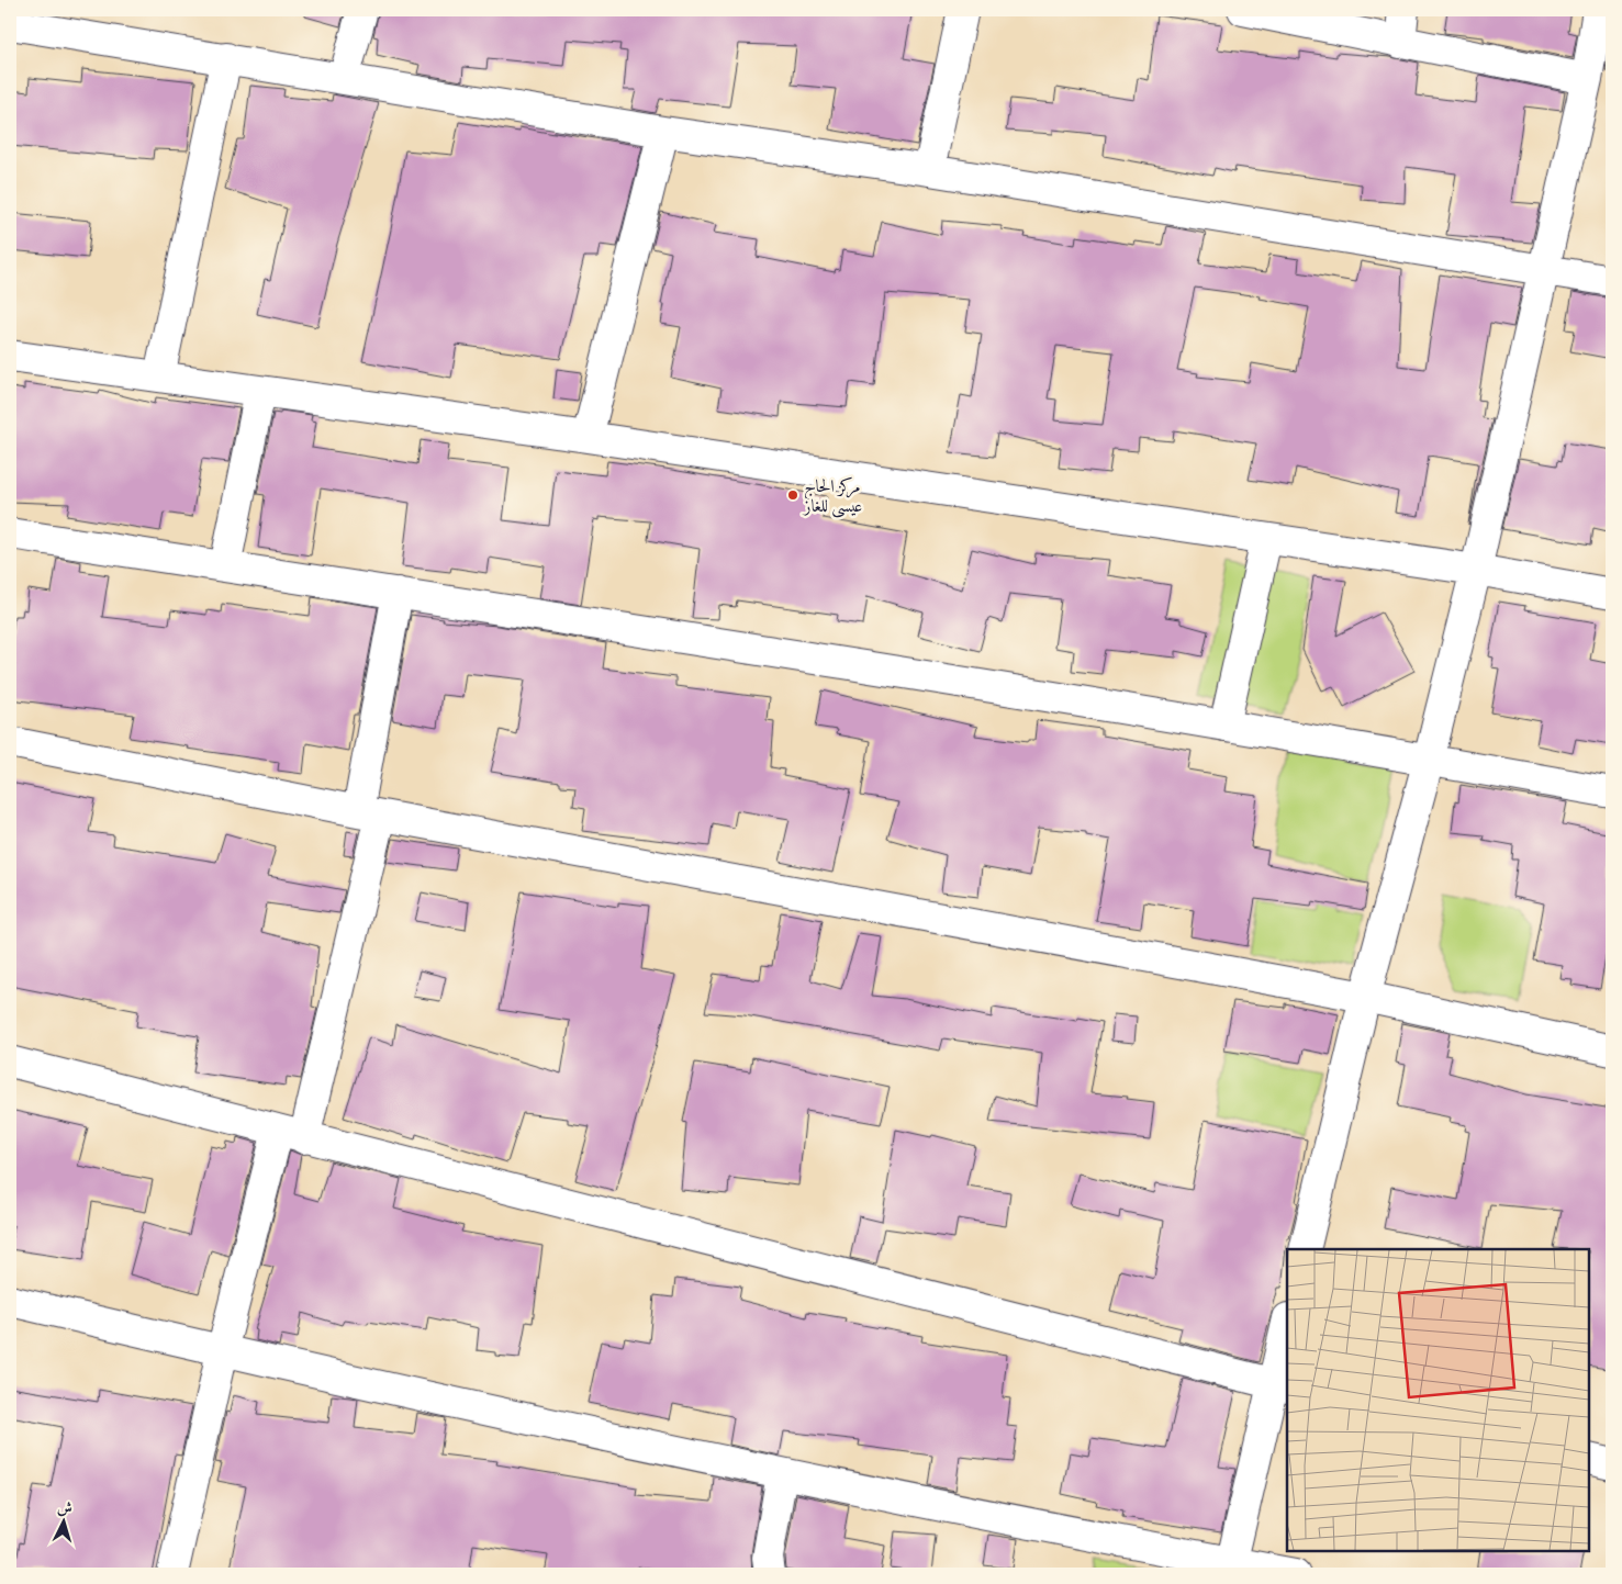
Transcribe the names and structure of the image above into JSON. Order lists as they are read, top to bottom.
{
  "places": ["مركز الحاج عيسى للغاز"],
  "north": "top"
}
